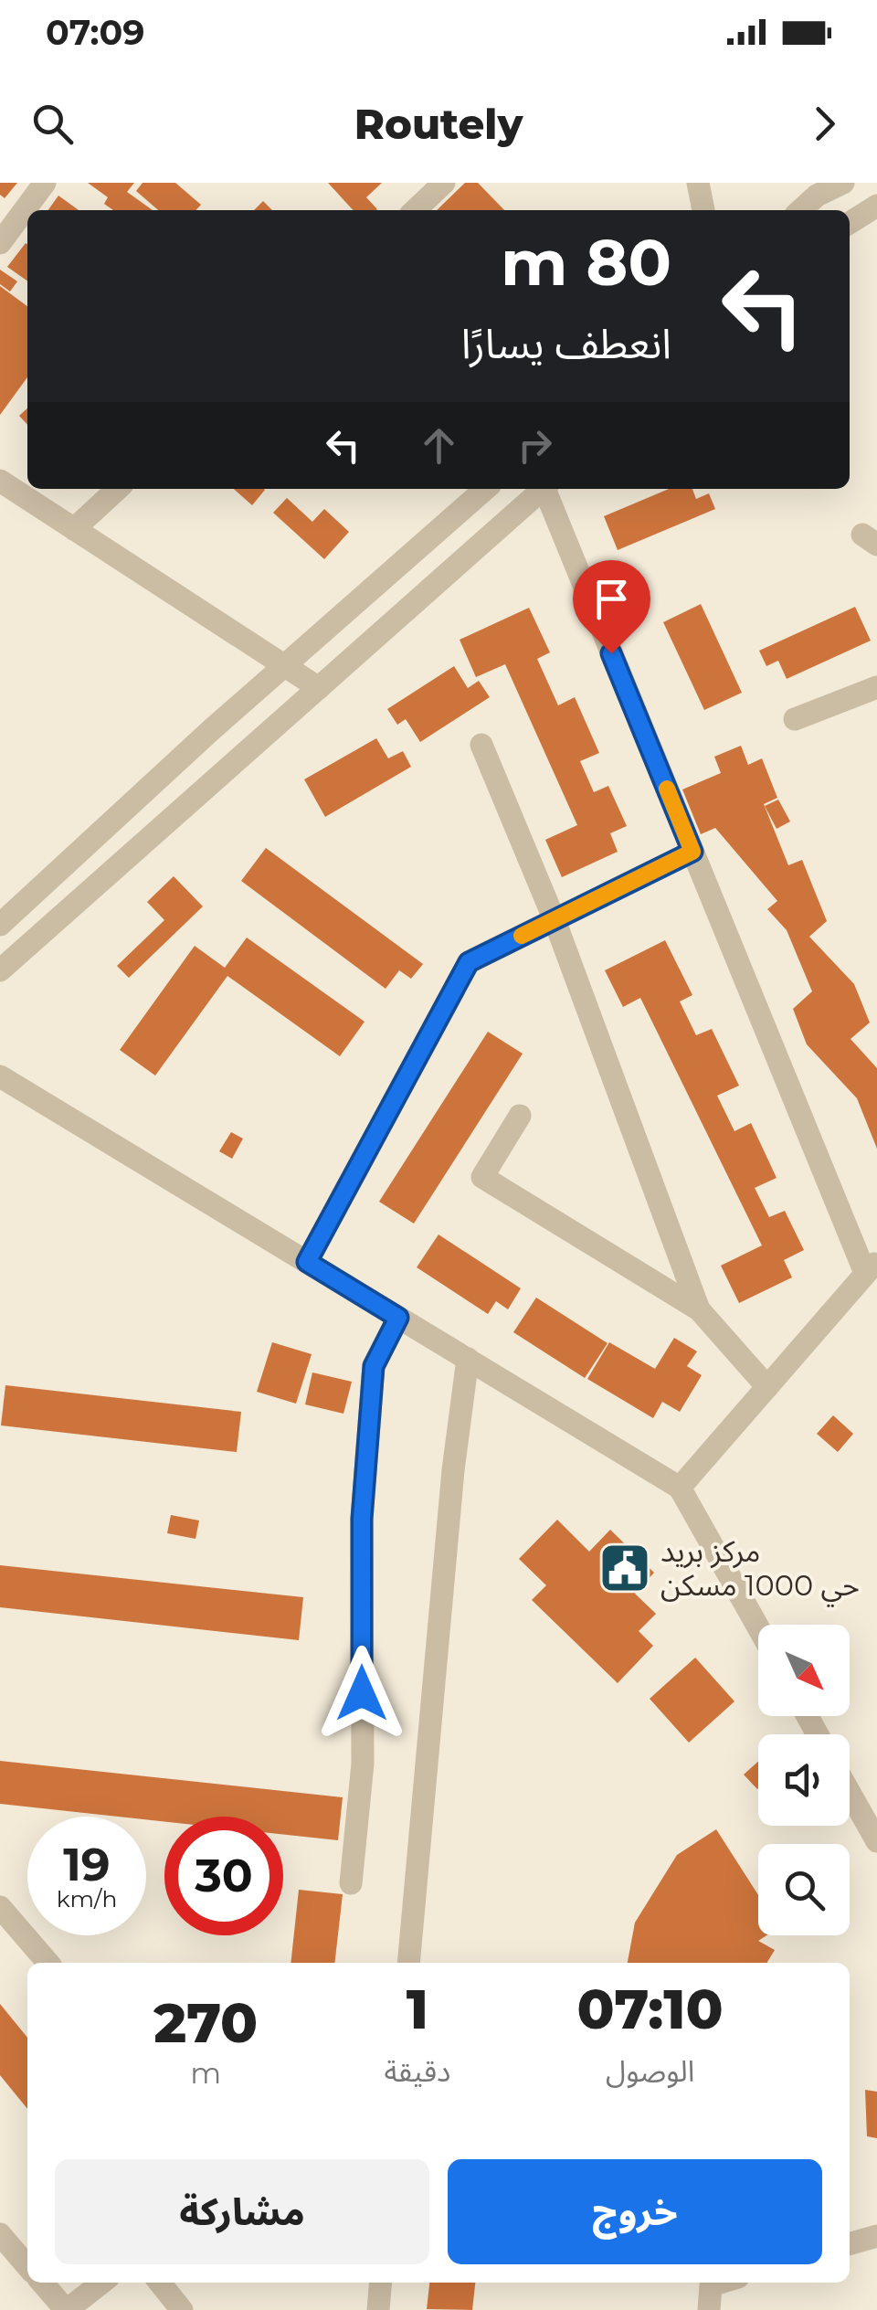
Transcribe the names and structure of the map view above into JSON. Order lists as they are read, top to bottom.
{
  "places": {
    "public building": ["مركز بريد حي 1000 مسكن"]
  },
  "north": "bottom right",
  "page": {
    "status": "07:09",
    "header": "Routely",
    "turn": ["80 m", "انعطف يسارًا"],
    "speed": "19 km/h",
    "limit": "30",
    "eta": [
      "07:10",
      "الوصول",
      "1",
      "دقيقة",
      "270",
      "m"
    ],
    "buttons": ["خروج", "مشاركة"]
  }
}
